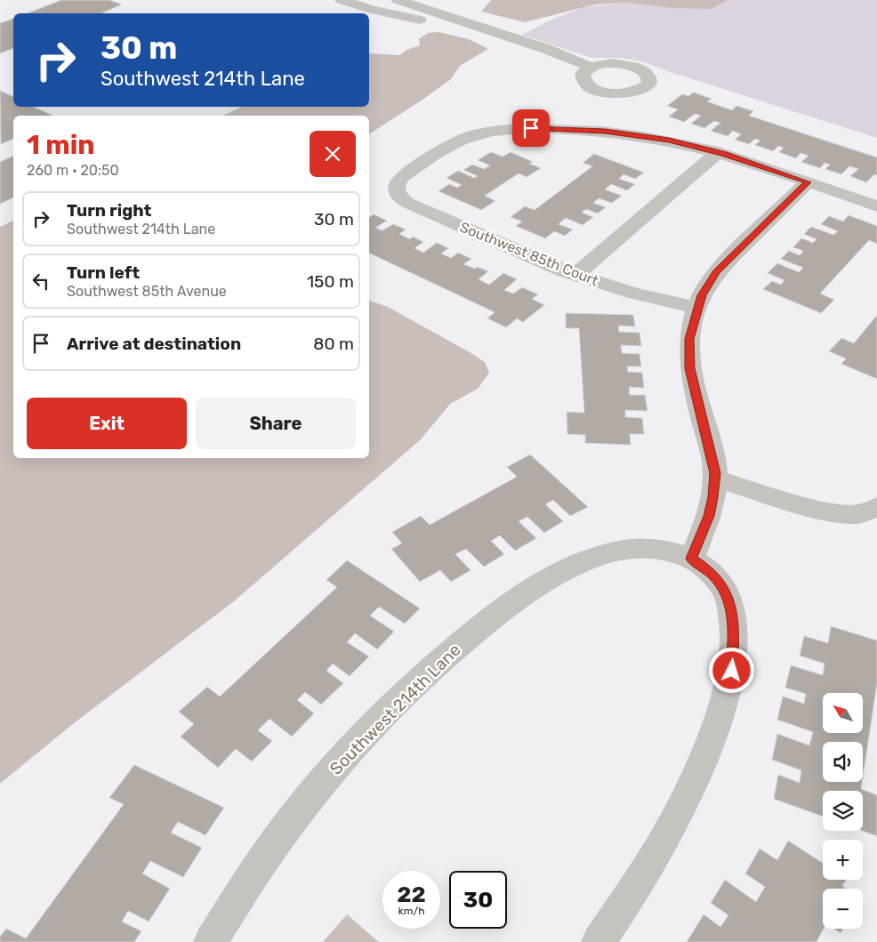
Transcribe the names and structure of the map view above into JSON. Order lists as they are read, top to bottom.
{
  "streets": {
    "street": ["Southwest 85th Court", "Southwest 214th Lane"]
  },
  "north": "top left",
  "page": {
    "turn": ["30 m", "Southwest 214th Lane"],
    "heading": ["1 min", "260 m · 20:50"],
    "list": [
      {
        "name": "Turn right",
        "note": "Southwest 214th Lane",
        "value": "30 m"
      },
      {
        "name": "Turn left",
        "note": "Southwest 85th Avenue",
        "value": "150 m"
      },
      {
        "name": "Arrive at destination",
        "value": "80 m"
      }
    ],
    "buttons": ["Exit", "Share"],
    "map_buttons": ["+", "−"],
    "speed": "22 km/h",
    "limit": "30"
  }
}
